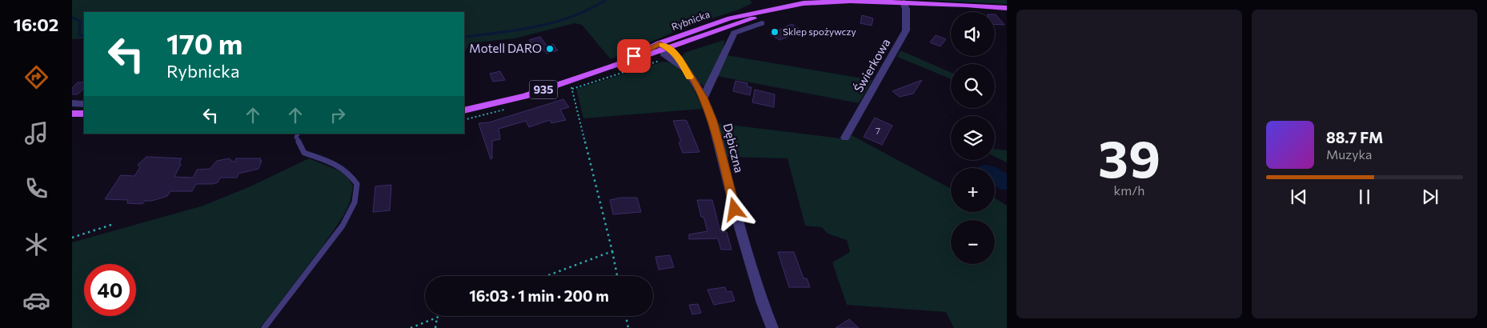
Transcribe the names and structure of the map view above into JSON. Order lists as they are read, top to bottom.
{
  "streets": {
    "main road": ["Rybnicka", "935"],
    "street": ["Świerkowa", "Dębiczna"]
  },
  "crossings": [
    ["Rybnicka", "Świerkowa"],
    ["Rybnicka", "Dębiczna"]
  ],
  "places": ["Sklep spożywczy", "Motell DARO"],
  "house_numbers": ["7"],
  "page": {
    "tabs": "16:02",
    "tile": ["39", "km/h"],
    "map_buttons": ["+", "−"],
    "turn": ["170 m", "Rybnicka"],
    "song": ["88.7 FM", "Muzyka"],
    "limit": "40",
    "trip": "16:03 · 1 min · 200 m"
  }
}
